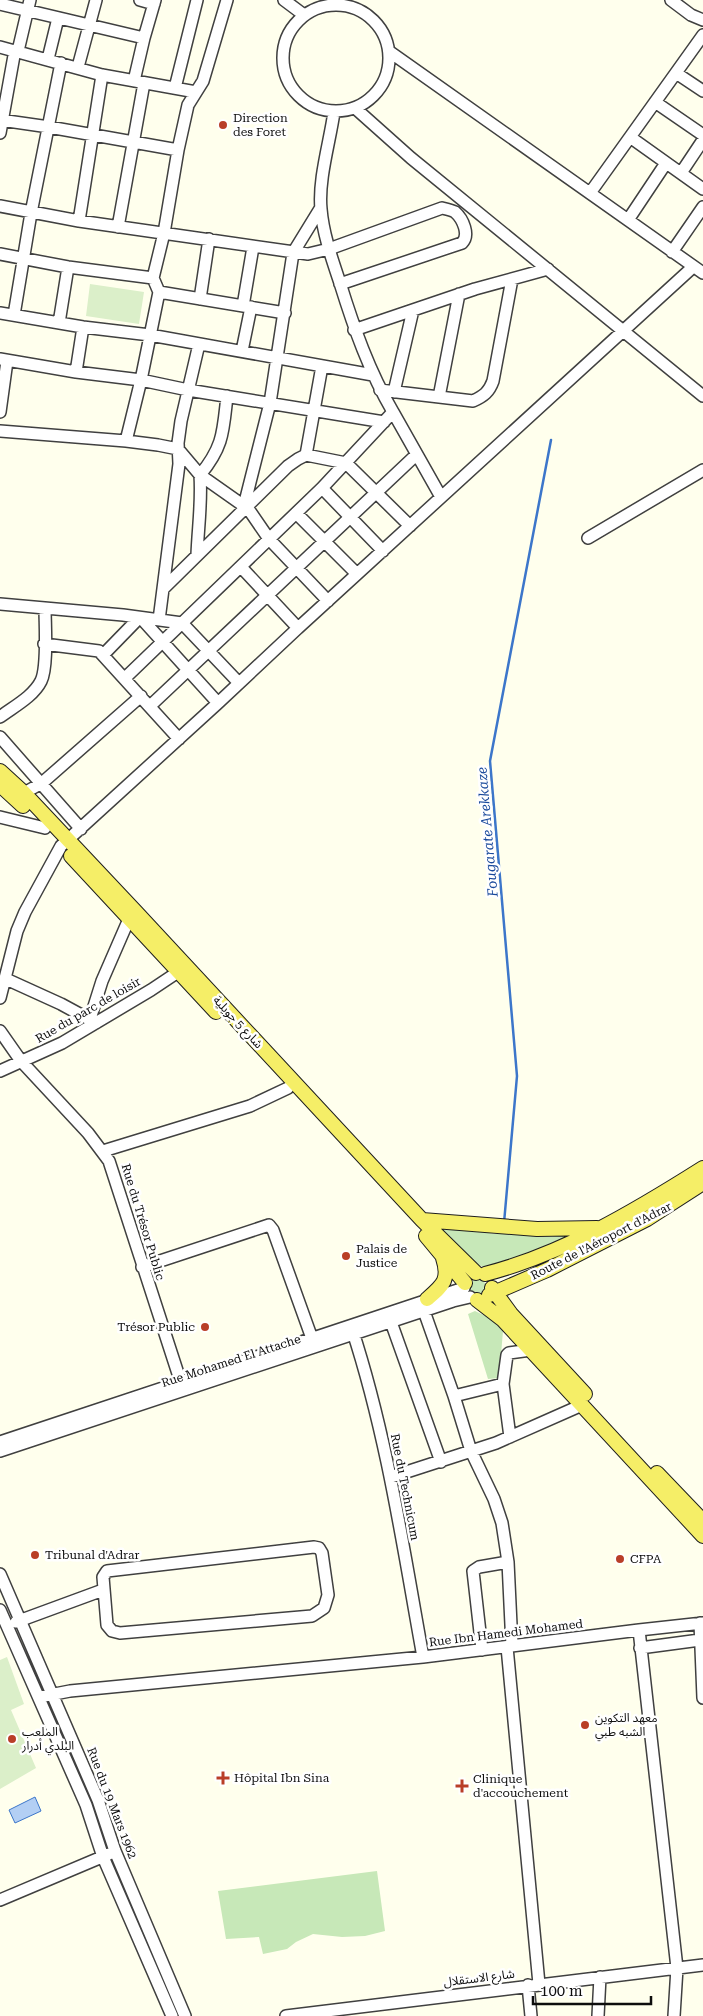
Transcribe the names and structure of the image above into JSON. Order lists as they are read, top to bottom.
{
  "streets": {
    "main road": ["شارع 5 جويلية", "Route de l'Aéroport d'Adrar"],
    "street": [
      "Rue du parc de loisir",
      "Rue du Trésor Public",
      "Rue Mohamed El Attache",
      "Rue du Technicum",
      "Rue Ibn Hamedi Mohamed",
      "Rue du 19 Mars 1962",
      "شارع الاستقلال"
    ]
  },
  "crossings": [
    ["Rue du parc de loisir", "شارع 5 جويلية"],
    ["Rue du parc de loisir", "Rue du Trésor Public"],
    ["شارع 5 جويلية", "Route de l'Aéroport d'Adrar"],
    ["شارع 5 جويلية", "Rue Mohamed El Attache"],
    ["Rue du Trésor Public", "Rue Mohamed El Attache"],
    ["Route de l'Aéroport d'Adrar", "Rue Mohamed El Attache"],
    ["Rue Mohamed El Attache", "Rue du Technicum"],
    ["Rue du Technicum", "Rue Ibn Hamedi Mohamed"],
    ["Rue Ibn Hamedi Mohamed", "Rue du 19 Mars 1962"]
  ],
  "water": ["Fougarate Arekkaze"],
  "places": {
    "other": [
      "Direction des Foret",
      "Palais de Justice",
      "Trésor Public",
      "Tribunal d'Adrar",
      "CFPA",
      "معهد التكوين الشبه طبي",
      "الملعب البلدي أدرار"
    ],
    "health": ["Hôpital Ibn Sina", "Clinique d'accouchement"]
  },
  "scale_bar": "100 m"
}
